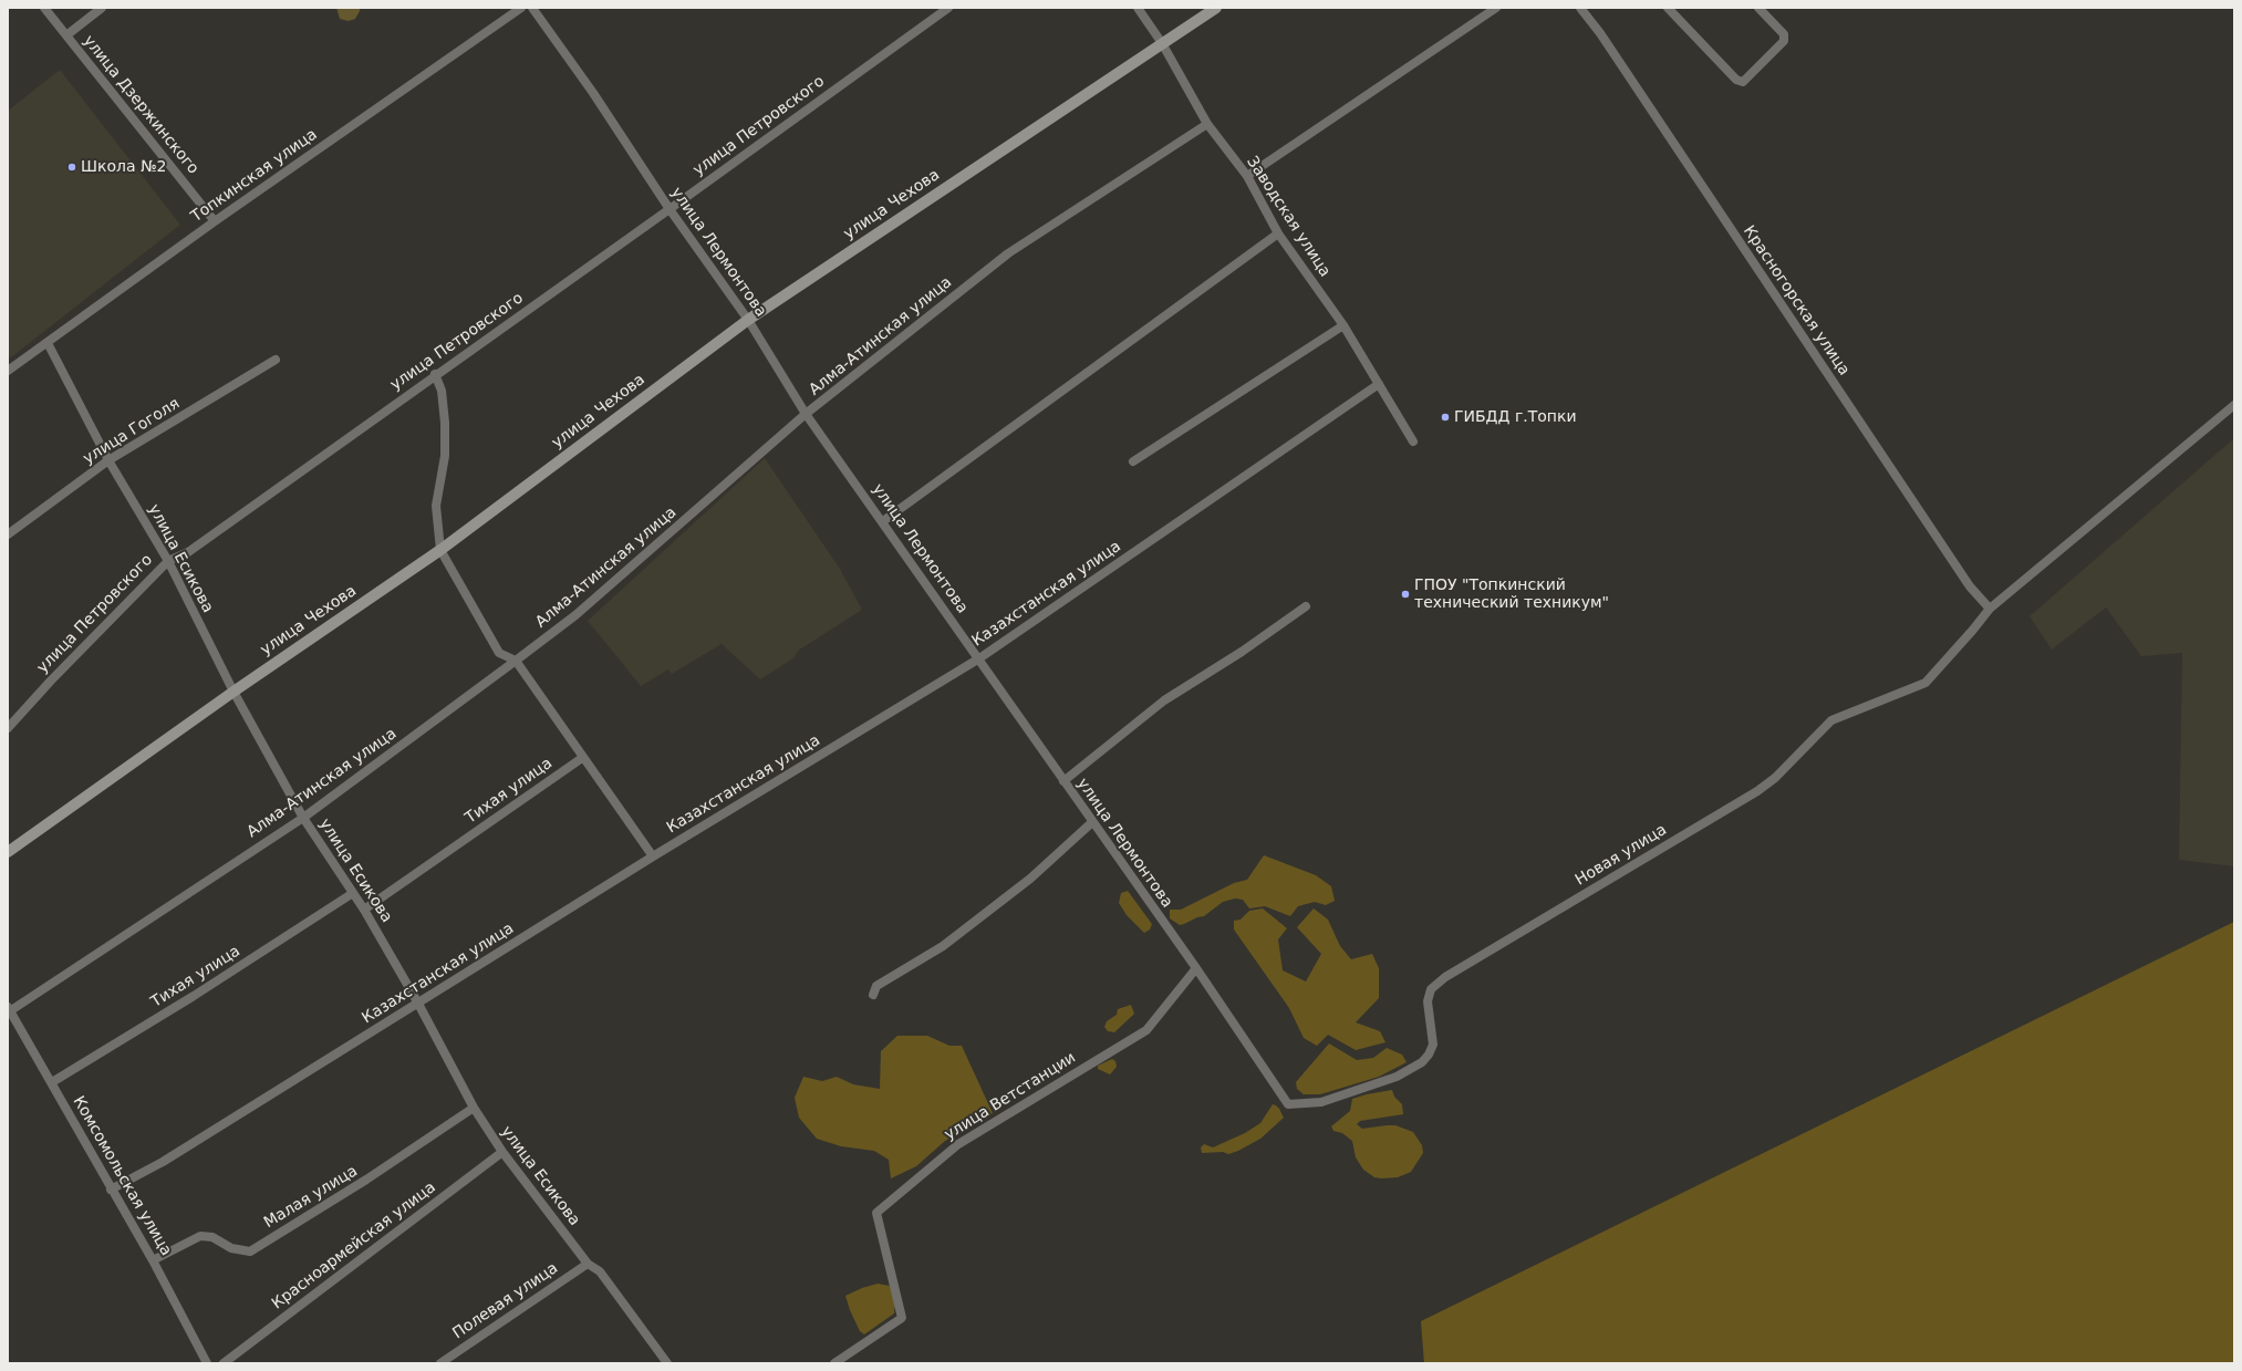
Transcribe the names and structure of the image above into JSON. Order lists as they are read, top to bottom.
{
  "streets": {
    "street": [
      "улица Дзержинского",
      "улица Петровского",
      "Топкинская улица",
      "улица Чехова",
      "Заводская улица",
      "улица Лермонтова",
      "Красногорская улица",
      "Алма-Атинская улица",
      "улица Гоголя",
      "улица Есикова",
      "Казахстанская улица",
      "Тихая улица",
      "Новая улица",
      "улица Ветстанции",
      "Комсомольская улица",
      "Малая улица",
      "Красноармейская улица",
      "Полевая улица"
    ]
  },
  "crossings": [
    ["улица Дзержинского", "Топкинская улица"],
    ["улица Петровского", "улица Лермонтова"],
    ["улица Петровского", "улица Есикова"],
    ["Топкинская улица", "улица Есикова"],
    ["улица Чехова", "Заводская улица"],
    ["улица Чехова", "улица Лермонтова"],
    ["улица Чехова", "улица Есикова"],
    ["Заводская улица", "Алма-Атинская улица"],
    ["Заводская улица", "Казахстанская улица"],
    ["улица Лермонтова", "Алма-Атинская улица"],
    ["улица Лермонтова", "Казахстанская улица"],
    ["улица Лермонтова", "Новая улица"],
    ["улица Лермонтова", "улица Ветстанции"],
    ["Красногорская улица", "Новая улица"],
    ["Алма-Атинская улица", "улица Есикова"],
    ["Алма-Атинская улица", "Комсомольская улица"],
    ["улица Гоголя", "улица Есикова"],
    ["улица Есикова", "Казахстанская улица"],
    ["улица Есикова", "Тихая улица"],
    ["улица Есикова", "Малая улица"],
    ["улица Есикова", "Красноармейская улица"],
    ["улица Есикова", "Полевая улица"],
    ["Казахстанская улица", "Комсомольская улица"],
    ["Тихая улица", "Комсомольская улица"],
    ["Комсомольская улица", "Малая улица"]
  ],
  "places": ["Школа №2", "ГИБДД г.Топки", "ГПОУ \"Топкинский технический техникум\""]
}
